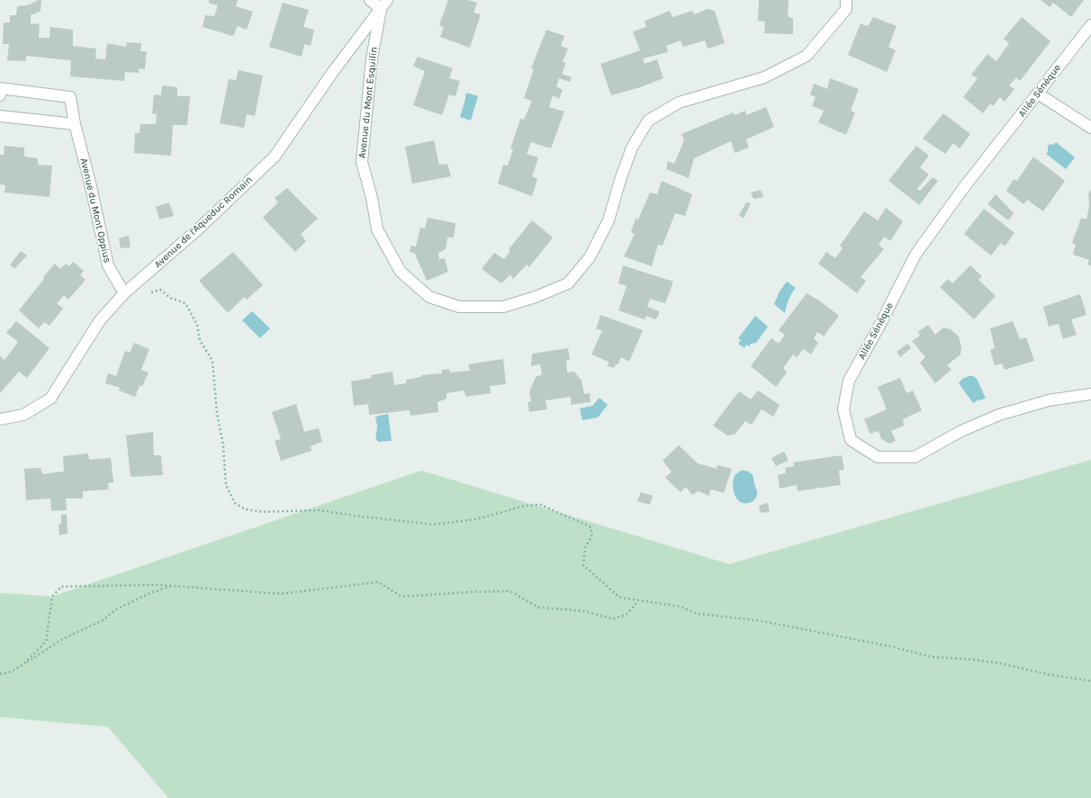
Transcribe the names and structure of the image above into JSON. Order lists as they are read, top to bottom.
{
  "streets": {
    "street": [
      "Allée Sénèque",
      "Avenue du Mont Esquilin",
      "Avenue du Mont Oppius",
      "Avenue de l'Aqueduc Romain"
    ]
  },
  "crossings": [
    ["Avenue du Mont Esquilin", "Avenue de l'Aqueduc Romain"],
    ["Avenue du Mont Oppius", "Avenue de l'Aqueduc Romain"]
  ]
}
